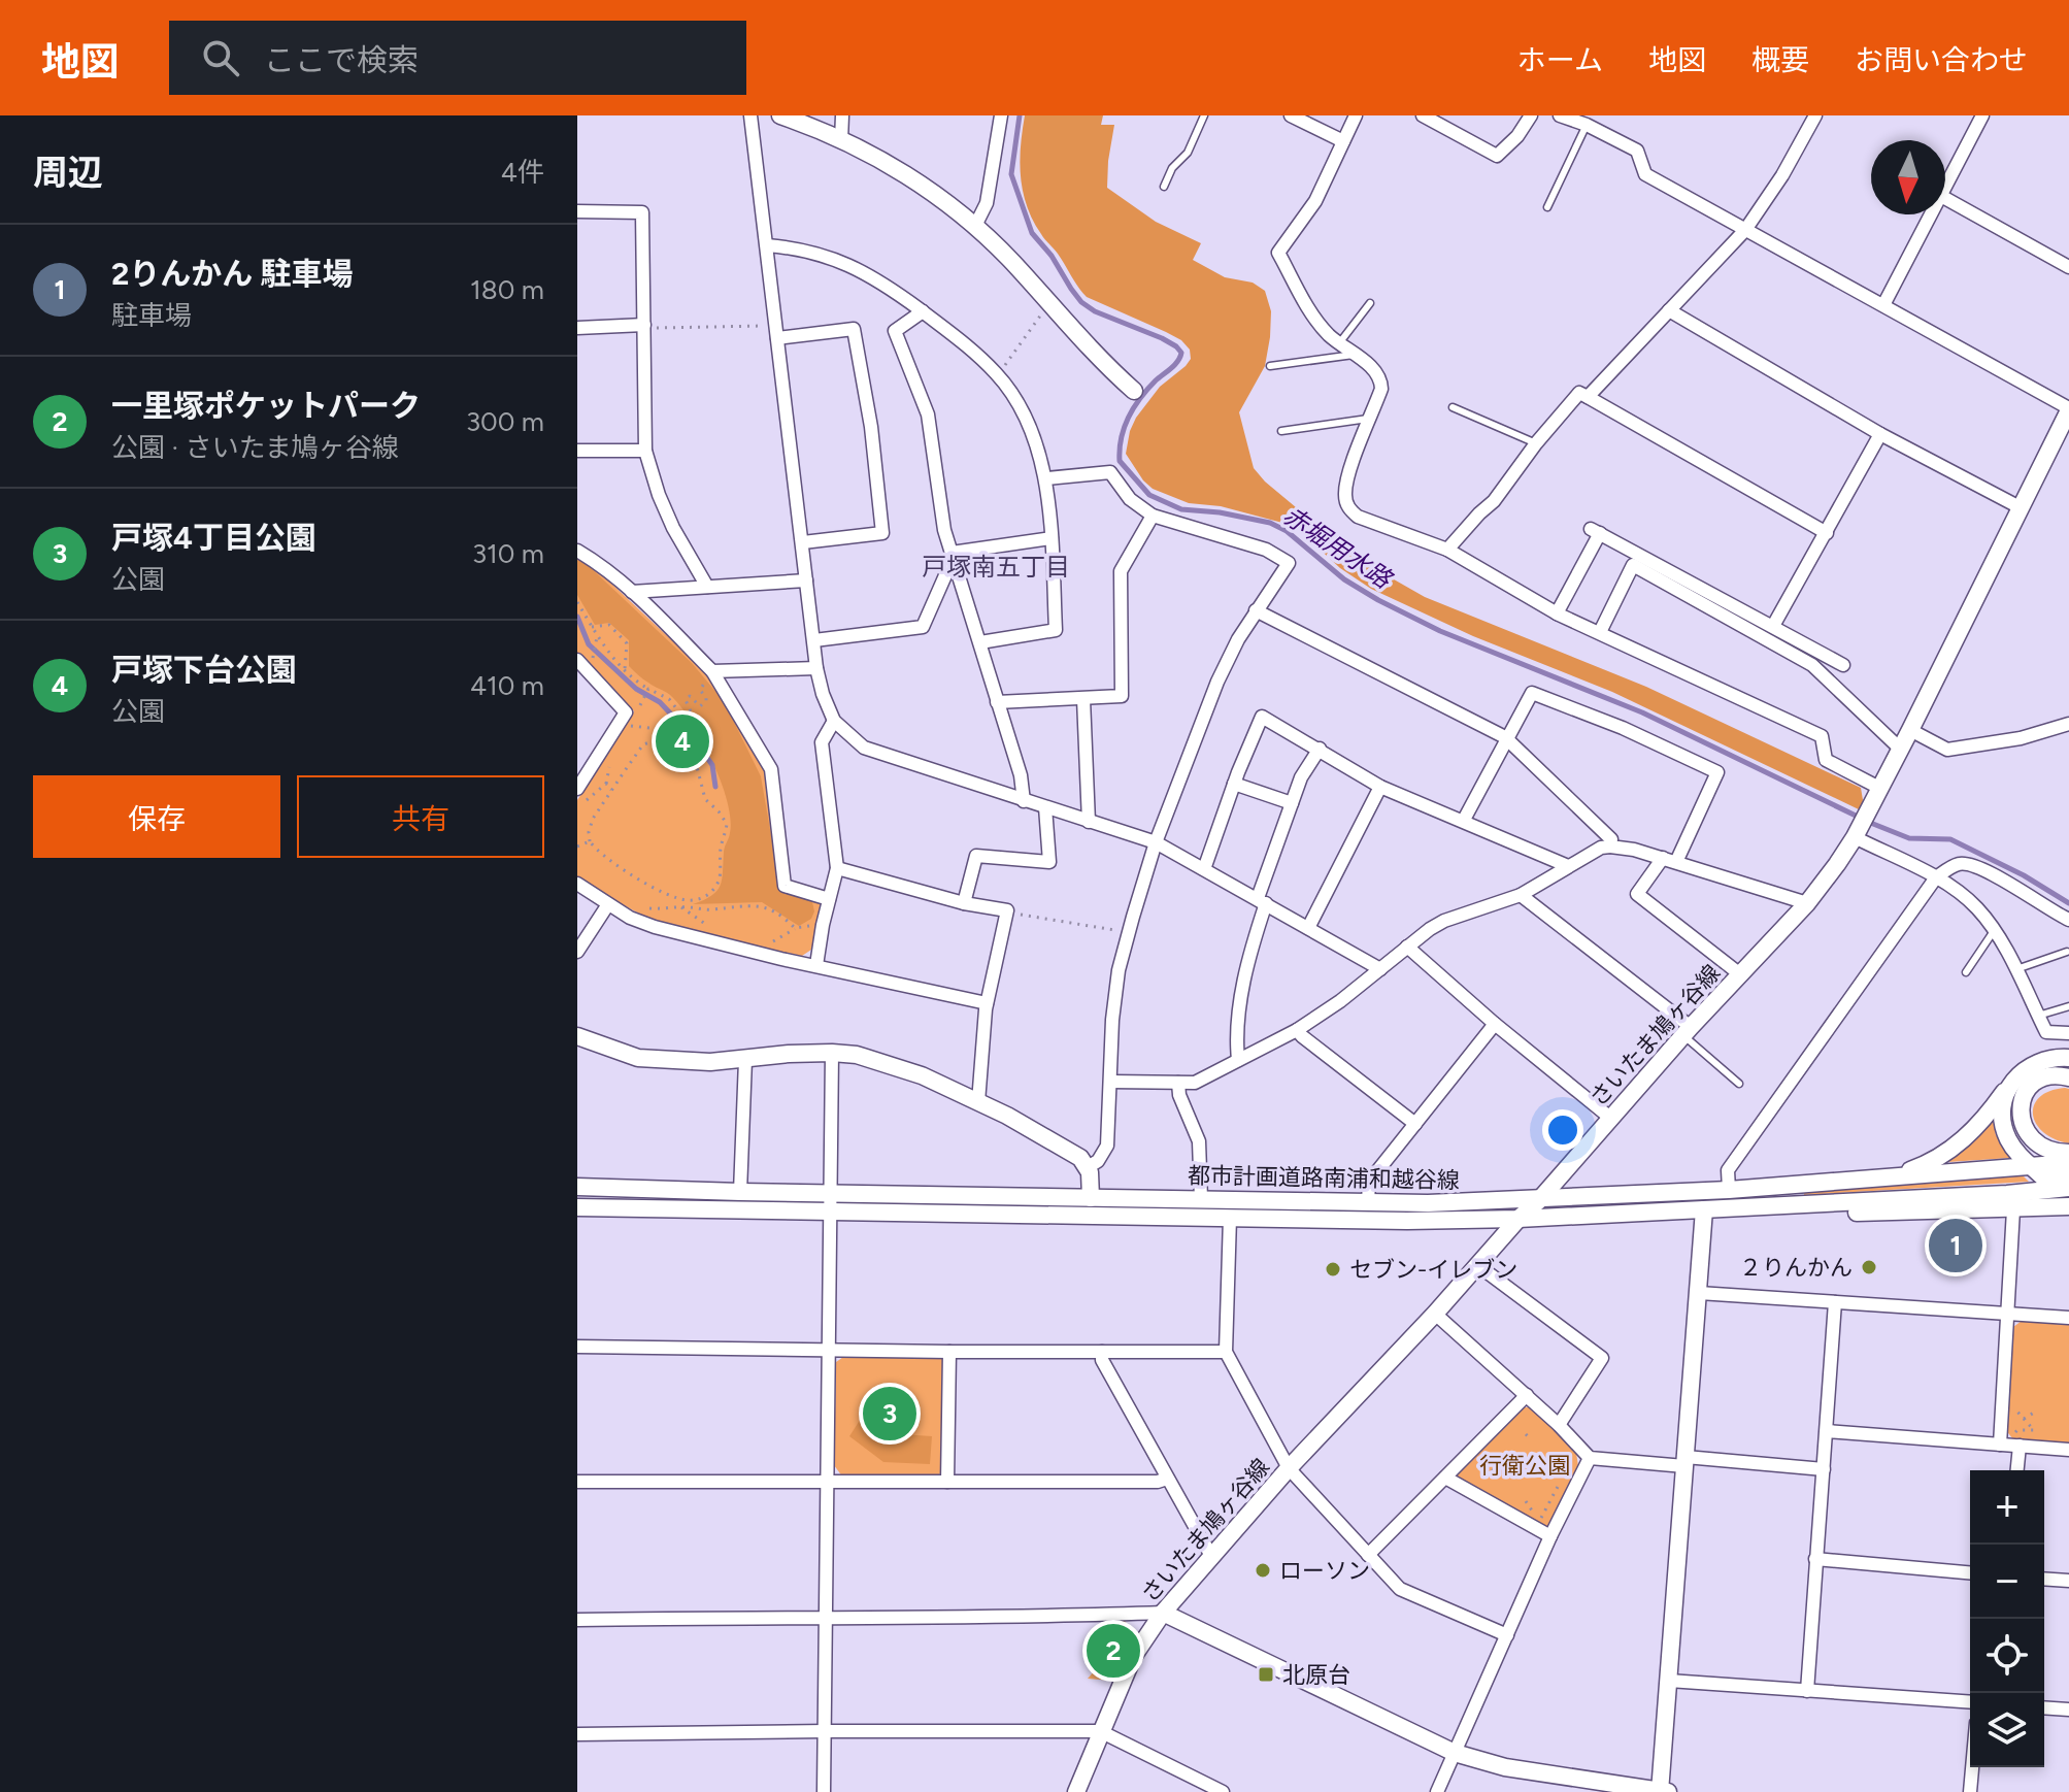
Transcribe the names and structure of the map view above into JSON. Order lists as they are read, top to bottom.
{
  "streets": {
    "street": ["さいたま鳩ヶ谷線", "都市計画道路南浦和越谷線"]
  },
  "crossings": [
    ["さいたま鳩ヶ谷線", "都市計画道路南浦和越谷線"]
  ],
  "districts": ["戸塚南五丁目"],
  "water": ["赤堀用水路"],
  "parks": ["行衛公園"],
  "places": {
    "other": ["２りんかん", "セブン-イレブン", "ローソン"],
    "transit": ["北原台"]
  },
  "north": "bottom",
  "page": {
    "header": "地図",
    "search": "ここで検索",
    "nav": [
      "ホーム",
      "地図",
      "概要",
      "お問い合わせ"
    ],
    "heading": ["周辺", "4件"],
    "list": [
      {
        "mark": "1",
        "name": "2りんかん 駐車場",
        "note": "駐車場",
        "value": "180 m"
      },
      {
        "mark": "2",
        "name": "一里塚ポケットパーク",
        "note": "公園 · さいたま鳩ヶ谷線",
        "value": "300 m"
      },
      {
        "mark": "3",
        "name": "戸塚4丁目公園",
        "note": "公園",
        "value": "310 m"
      },
      {
        "mark": "4",
        "name": "戸塚下台公園",
        "note": "公園",
        "value": "410 m"
      }
    ],
    "pins": [
      "4",
      "1",
      "3",
      "2"
    ],
    "buttons": ["保存", "共有"],
    "map_buttons": ["+", "−"]
  }
}
